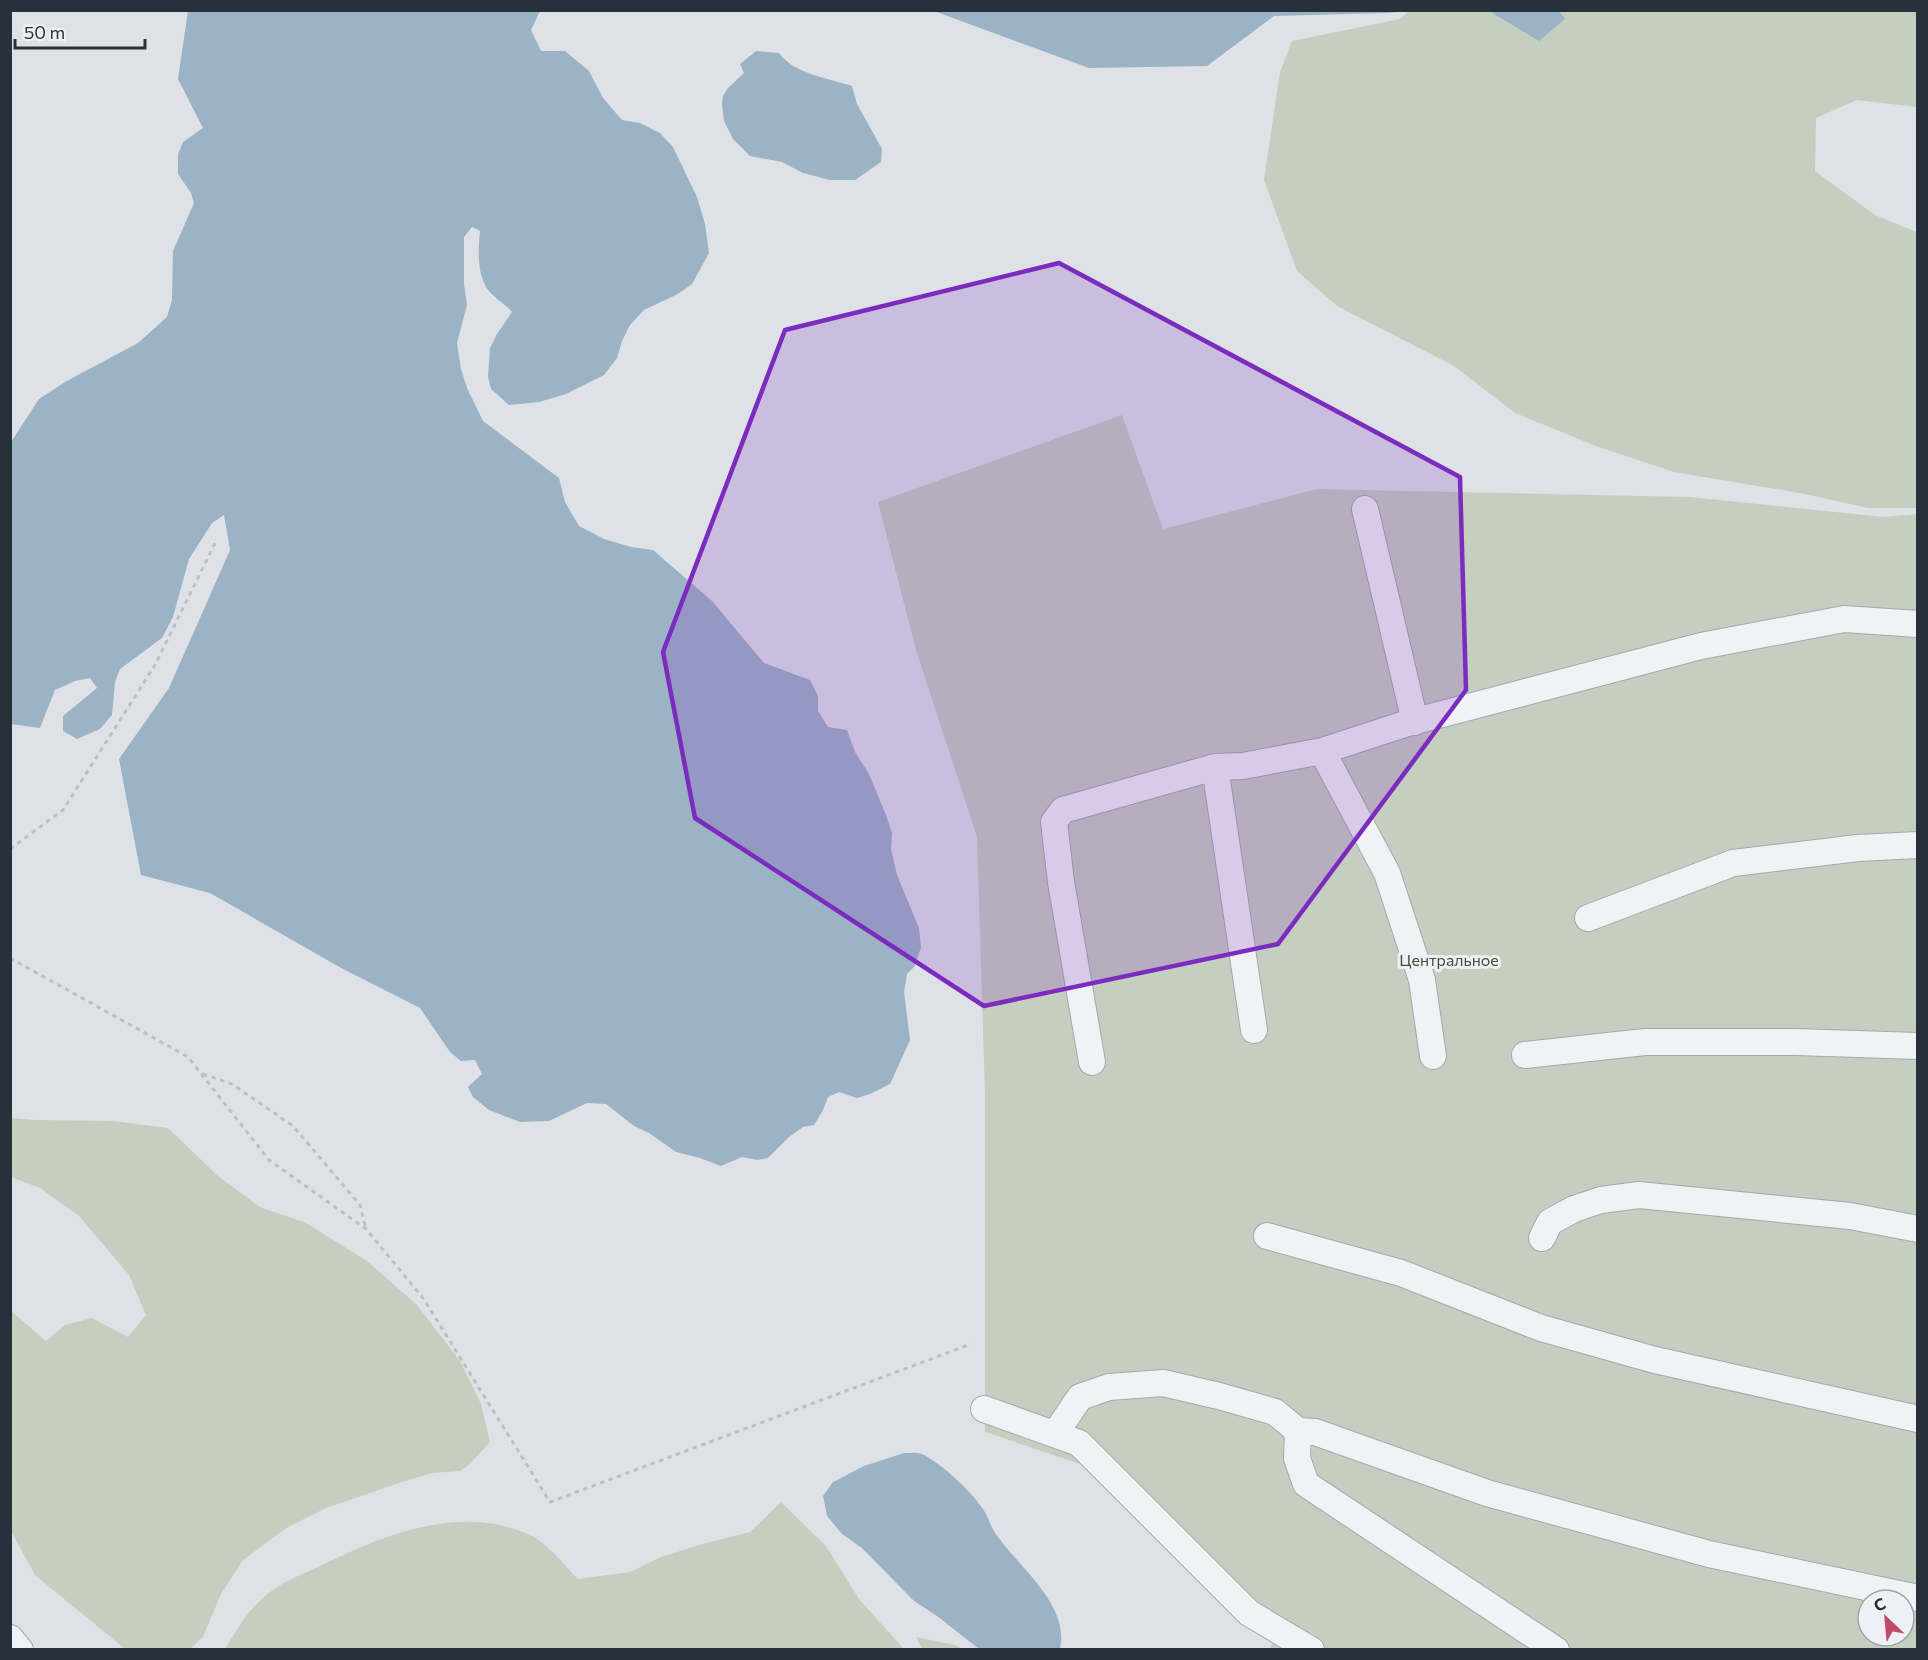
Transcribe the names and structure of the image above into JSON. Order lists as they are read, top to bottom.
{
  "parks": ["Центральное"],
  "scale_bar": "50 m",
  "north": "top left"
}
